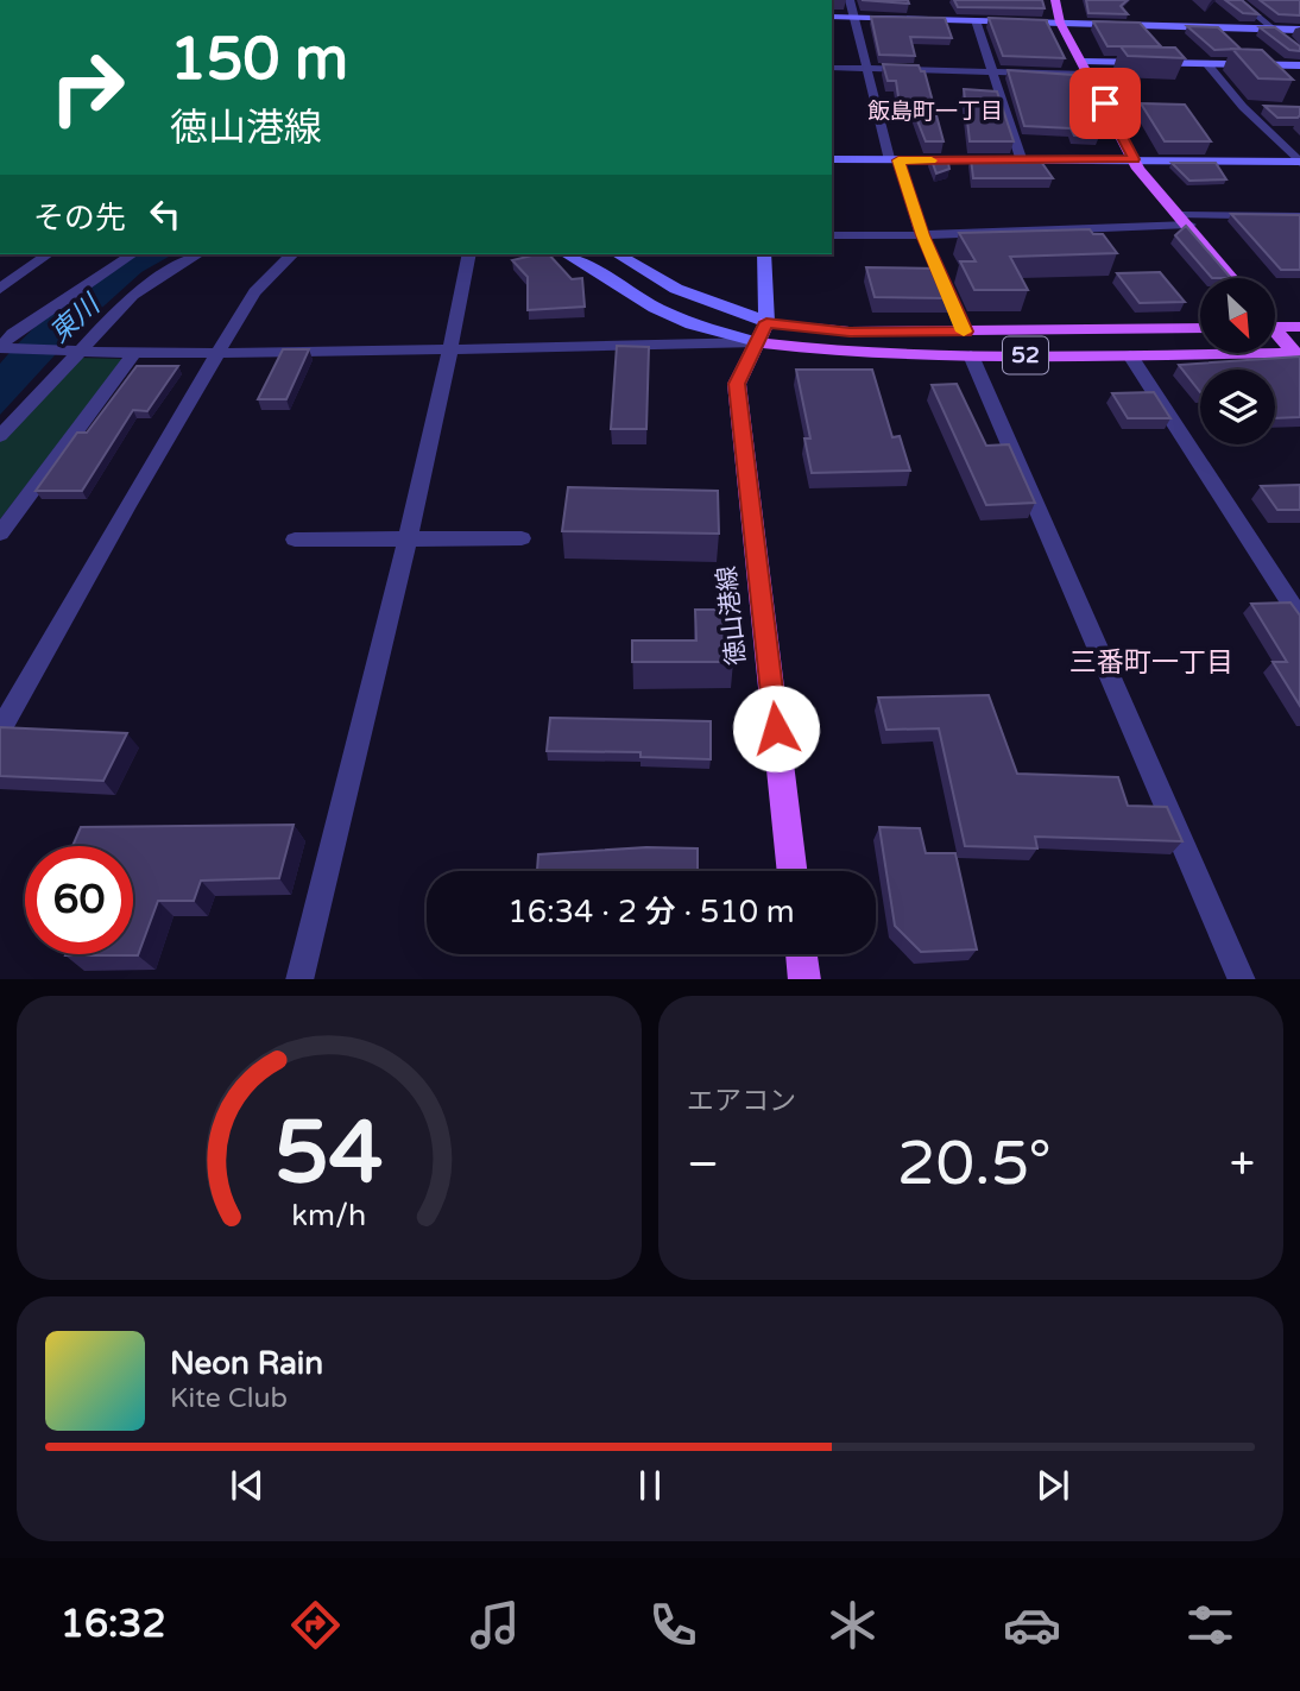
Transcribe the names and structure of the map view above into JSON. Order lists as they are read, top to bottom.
{
  "streets": {
    "main road": ["52", "徳山港線"]
  },
  "crossings": [
    ["52", "徳山港線"]
  ],
  "districts": ["飯島町一丁目", "三番町一丁目"],
  "water": ["東川"],
  "north": "bottom right",
  "page": {
    "turn": ["150 m", "徳山港線"],
    "then": "その先",
    "limit": "60",
    "trip": "16:34 · 2 分 · 510 m",
    "tile": "エアコン",
    "heat": ["−", "20.5°", "+"],
    "song": ["Neon Rain", "Kite Club"],
    "tabs": "16:32",
    "gauge": ["54", "km/h"]
  }
}
